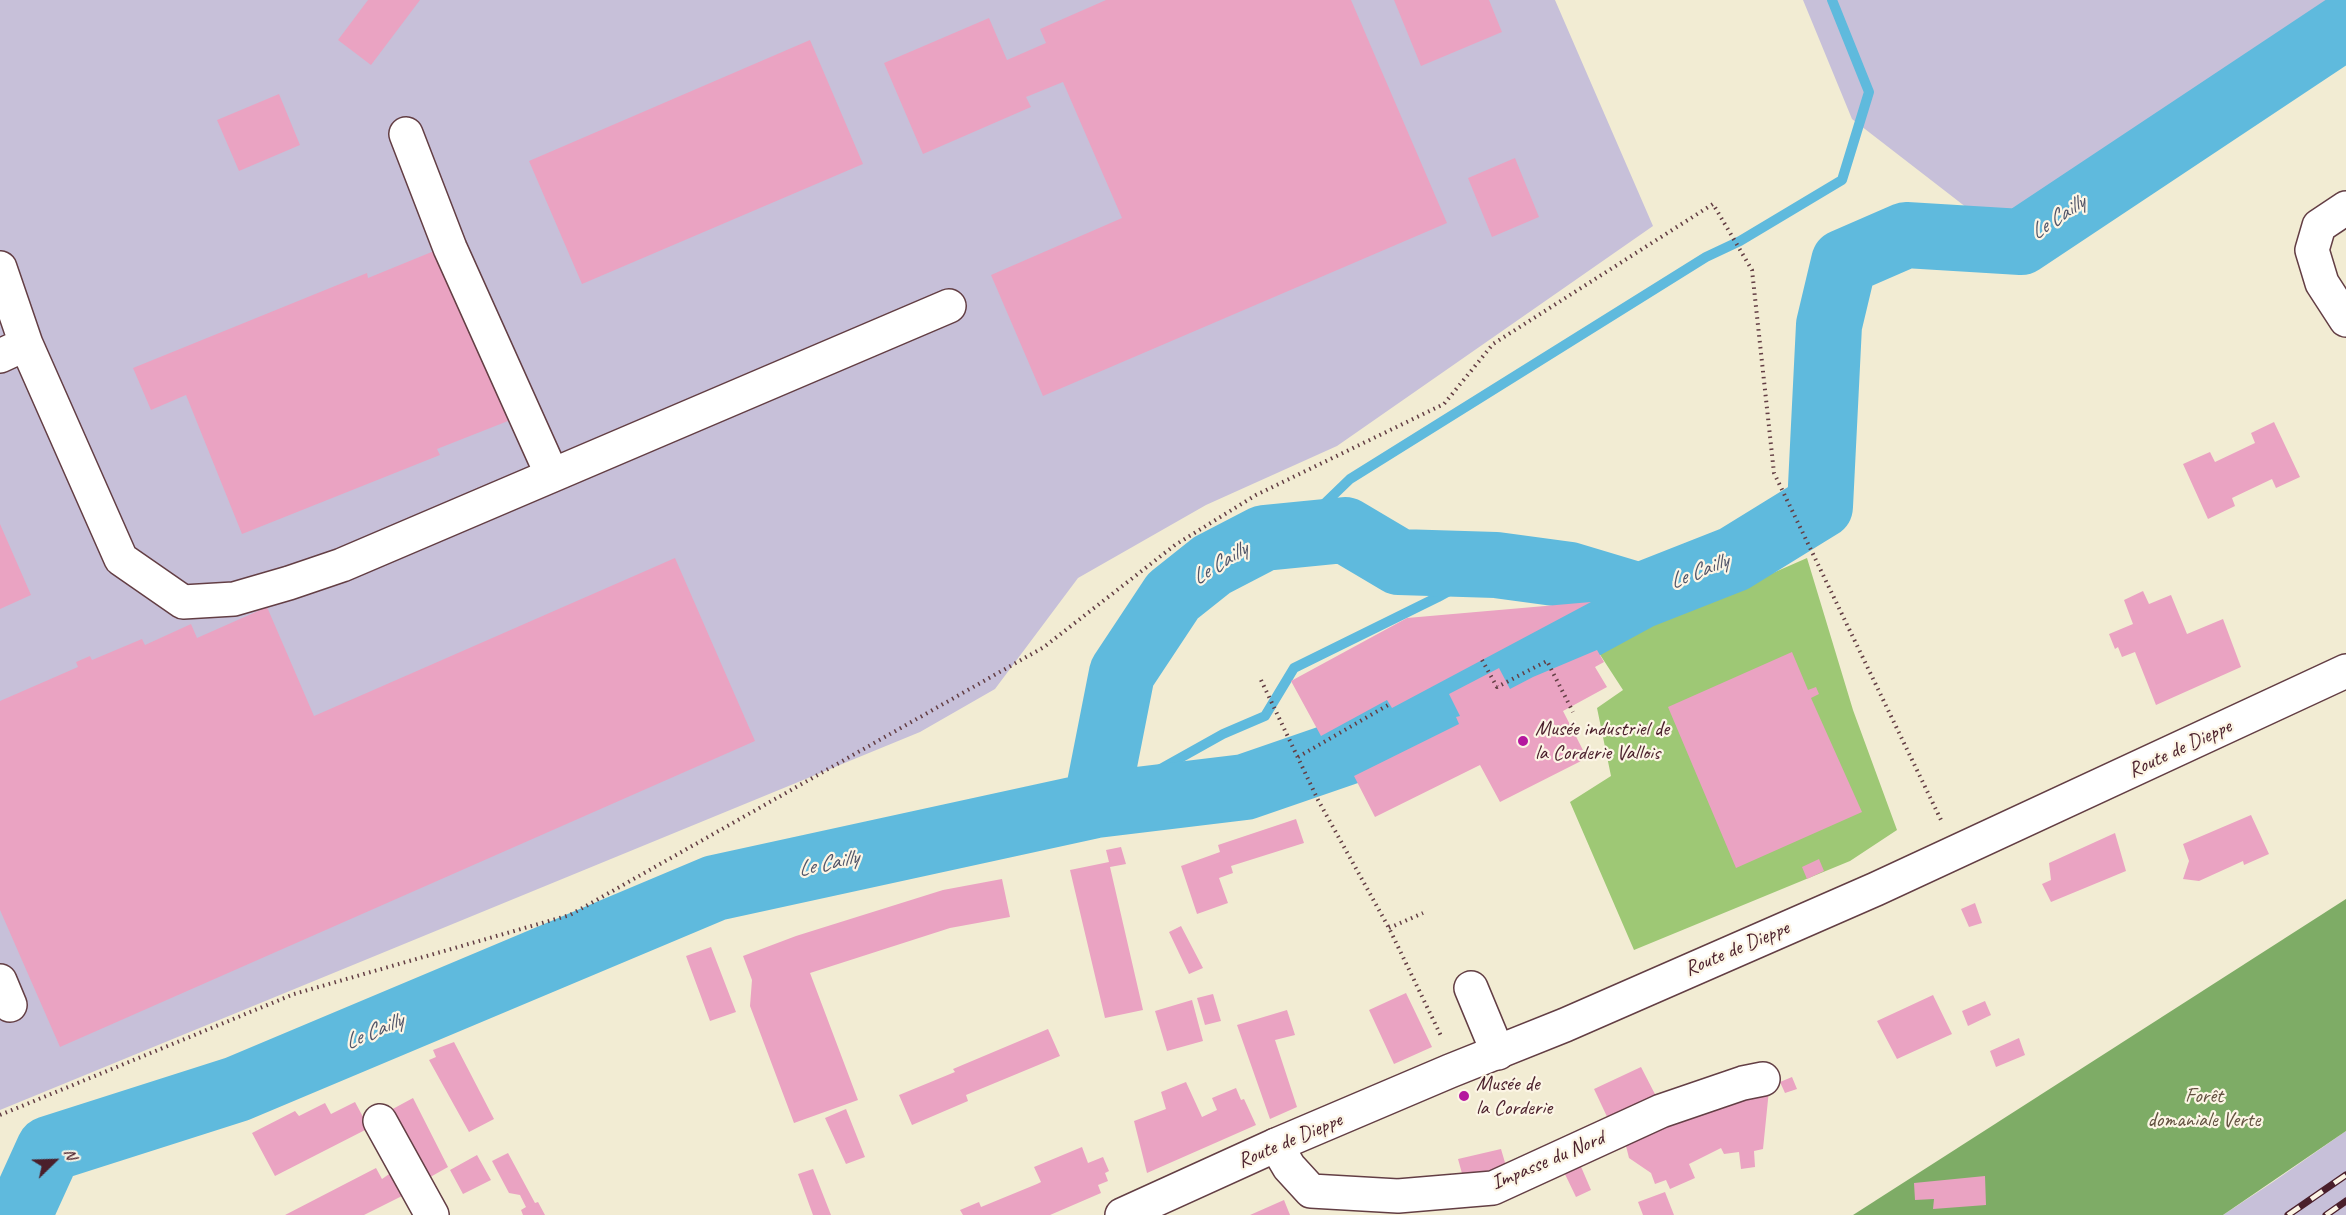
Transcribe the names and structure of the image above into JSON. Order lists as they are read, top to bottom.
{
  "streets": {
    "main road": ["Route de Dieppe", "Impasse du Nord"]
  },
  "crossings": [
    ["Route de Dieppe", "Impasse du Nord"]
  ],
  "water": ["Le Cailly"],
  "parks": ["Forêt domaniale Verte"],
  "places": ["Musée industriel de la Corderie Vallois", "Musée de la Corderie"],
  "north": "top right"
}
